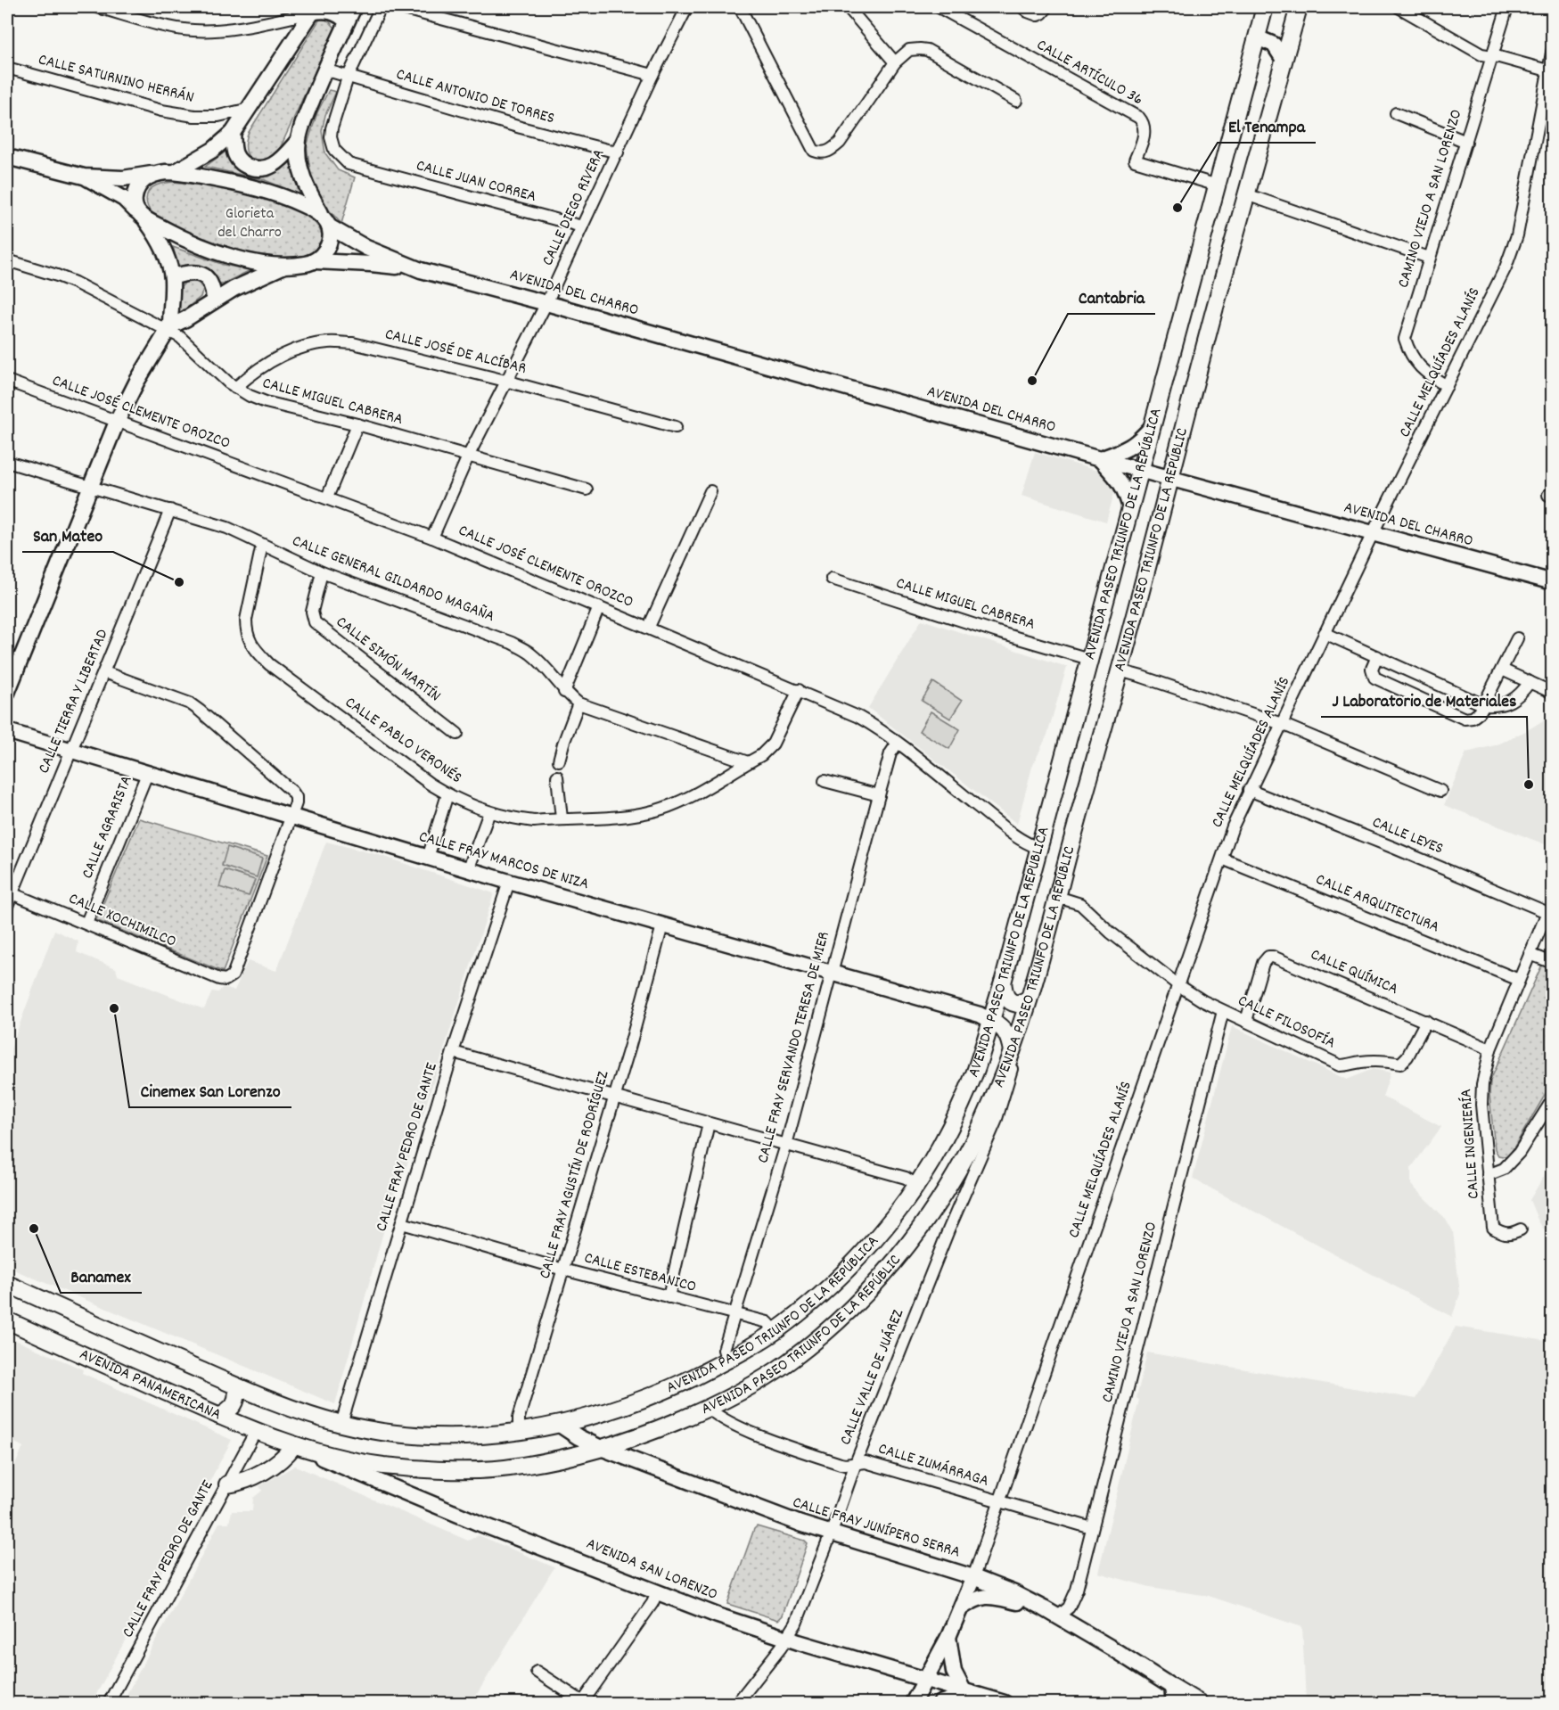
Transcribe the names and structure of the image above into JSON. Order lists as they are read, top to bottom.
{
  "streets": {
    "main road": ["AVENIDA PASEO TRIUNFO DE LA REPÚBLICA", "AVENIDA PASEO TRIUNFO DE LA REPÚBLIC", "AVENIDA PANAMERICANA"],
    "street": [
      "CALLE ARTÍCULO 36",
      "CALLE SATURNINO HERRÁN",
      "CALLE ANTONIO DE TORRES",
      "CALLE JUAN CORREA",
      "CAMINO VIEJO A SAN LORENZO",
      "CALLE DIEGO RIVERA",
      "AVENIDA DEL CHARRO",
      "CALLE JOSÉ DE ALCÍBAR",
      "CALLE MELQUÍADES ALANÍS",
      "CALLE MIGUEL CABRERA",
      "CALLE JOSÉ CLEMENTE OROZCO",
      "CALLE GENERAL GILDARDO MAGAÑA",
      "CALLE SIMÓN MARTÍN",
      "CALLE TIERRA Y LIBERTAD",
      "CALLE PABLO VERONÉS",
      "CALLE AGRARISTA",
      "CALLE LEYES",
      "CALLE FRAY MARCOS DE NIZA",
      "CALLE ARQUITECTURA",
      "CALLE XOCHIMILCO",
      "CALLE QUÍMICA",
      "CALLE FILOSOFÍA",
      "CALLE FRAY SERVANDO TERESA DE MIER",
      "CALLE INGENIERÍA",
      "CALLE FRAY PEDRO DE GANTE",
      "CALLE FRAY AGUSTÍN DE RODRÍGUEZ",
      "CALLE ESTEBANICO",
      "CALLE VALLE DE JUÁREZ",
      "CALLE ZUMÁRRAGA",
      "CALLE FRAY JUNÍPERO SERRA",
      "AVENIDA SAN LORENZO"
    ]
  },
  "crossings": [
    ["CALLE ARTÍCULO 36", "AVENIDA PASEO TRIUNFO DE LA REPÚBLICA"],
    ["CALLE ANTONIO DE TORRES", "CALLE JUAN CORREA"],
    ["CALLE ANTONIO DE TORRES", "CALLE DIEGO RIVERA"],
    ["CALLE JUAN CORREA", "CALLE DIEGO RIVERA"],
    ["CAMINO VIEJO A SAN LORENZO", "CALLE MELQUÍADES ALANÍS"],
    ["CAMINO VIEJO A SAN LORENZO", "CALLE FILOSOFÍA"],
    ["CAMINO VIEJO A SAN LORENZO", "CALLE ZUMÁRRAGA"],
    ["CAMINO VIEJO A SAN LORENZO", "CALLE FRAY JUNÍPERO SERRA"],
    ["CALLE DIEGO RIVERA", "AVENIDA DEL CHARRO"],
    ["CALLE DIEGO RIVERA", "CALLE JOSÉ DE ALCÍBAR"],
    ["CALLE DIEGO RIVERA", "CALLE MIGUEL CABRERA"],
    ["CALLE DIEGO RIVERA", "CALLE JOSÉ CLEMENTE OROZCO"],
    ["AVENIDA DEL CHARRO", "CALLE MELQUÍADES ALANÍS"],
    ["AVENIDA DEL CHARRO", "AVENIDA PASEO TRIUNFO DE LA REPÚBLICA"],
    ["AVENIDA DEL CHARRO", "AVENIDA PASEO TRIUNFO DE LA REPÚBLIC"],
    ["CALLE JOSÉ DE ALCÍBAR", "CALLE MIGUEL CABRERA"],
    ["CALLE MELQUÍADES ALANÍS", "CALLE LEYES"],
    ["CALLE MELQUÍADES ALANÍS", "CALLE ARQUITECTURA"],
    ["CALLE MELQUÍADES ALANÍS", "CALLE FILOSOFÍA"],
    ["CALLE MELQUÍADES ALANÍS", "CALLE ZUMÁRRAGA"],
    ["CALLE MELQUÍADES ALANÍS", "CALLE FRAY JUNÍPERO SERRA"],
    ["CALLE MIGUEL CABRERA", "AVENIDA PASEO TRIUNFO DE LA REPÚBLICA"],
    ["CALLE JOSÉ CLEMENTE OROZCO", "AVENIDA PASEO TRIUNFO DE LA REPÚBLICA"],
    ["CALLE JOSÉ CLEMENTE OROZCO", "CALLE PABLO VERONÉS"],
    ["CALLE JOSÉ CLEMENTE OROZCO", "CALLE FRAY SERVANDO TERESA DE MIER"],
    ["AVENIDA PASEO TRIUNFO DE LA REPÚBLICA", "CALLE FRAY MARCOS DE NIZA"],
    ["AVENIDA PASEO TRIUNFO DE LA REPÚBLICA", "CALLE FRAY SERVANDO TERESA DE MIER"],
    ["AVENIDA PASEO TRIUNFO DE LA REPÚBLICA", "CALLE FRAY PEDRO DE GANTE"],
    ["AVENIDA PASEO TRIUNFO DE LA REPÚBLICA", "CALLE FRAY AGUSTÍN DE RODRÍGUEZ"],
    ["AVENIDA PASEO TRIUNFO DE LA REPÚBLICA", "CALLE ESTEBANICO"],
    ["AVENIDA PASEO TRIUNFO DE LA REPÚBLICA", "AVENIDA PANAMERICANA"],
    ["AVENIDA PASEO TRIUNFO DE LA REPÚBLICA", "CALLE FRAY JUNÍPERO SERRA"],
    ["AVENIDA PASEO TRIUNFO DE LA REPÚBLIC", "CALLE VALLE DE JUÁREZ"],
    ["AVENIDA PASEO TRIUNFO DE LA REPÚBLIC", "AVENIDA PANAMERICANA"],
    ["AVENIDA PASEO TRIUNFO DE LA REPÚBLIC", "CALLE ZUMÁRRAGA"],
    ["AVENIDA PASEO TRIUNFO DE LA REPÚBLIC", "CALLE FRAY JUNÍPERO SERRA"],
    ["AVENIDA PASEO TRIUNFO DE LA REPÚBLIC", "AVENIDA SAN LORENZO"],
    ["CALLE GENERAL GILDARDO MAGAÑA", "CALLE SIMÓN MARTÍN"],
    ["CALLE GENERAL GILDARDO MAGAÑA", "CALLE TIERRA Y LIBERTAD"],
    ["CALLE GENERAL GILDARDO MAGAÑA", "CALLE PABLO VERONÉS"],
    ["CALLE TIERRA Y LIBERTAD", "CALLE FRAY MARCOS DE NIZA"],
    ["CALLE TIERRA Y LIBERTAD", "CALLE XOCHIMILCO"],
    ["CALLE AGRARISTA", "CALLE FRAY MARCOS DE NIZA"],
    ["CALLE AGRARISTA", "CALLE XOCHIMILCO"],
    ["CALLE LEYES", "CALLE INGENIERÍA"],
    ["CALLE FRAY MARCOS DE NIZA", "CALLE XOCHIMILCO"],
    ["CALLE FRAY MARCOS DE NIZA", "CALLE FRAY SERVANDO TERESA DE MIER"],
    ["CALLE FRAY MARCOS DE NIZA", "CALLE FRAY PEDRO DE GANTE"],
    ["CALLE FRAY MARCOS DE NIZA", "CALLE FRAY AGUSTÍN DE RODRÍGUEZ"],
    ["CALLE ARQUITECTURA", "CALLE INGENIERÍA"],
    ["CALLE QUÍMICA", "CALLE FILOSOFÍA"],
    ["CALLE QUÍMICA", "CALLE INGENIERÍA"],
    ["CALLE FRAY SERVANDO TERESA DE MIER", "CALLE ESTEBANICO"],
    ["CALLE FRAY PEDRO DE GANTE", "CALLE ESTEBANICO"],
    ["CALLE FRAY PEDRO DE GANTE", "AVENIDA PANAMERICANA"],
    ["CALLE FRAY AGUSTÍN DE RODRÍGUEZ", "CALLE ESTEBANICO"],
    ["CALLE VALLE DE JUÁREZ", "CALLE ZUMÁRRAGA"],
    ["CALLE VALLE DE JUÁREZ", "CALLE FRAY JUNÍPERO SERRA"],
    ["CALLE VALLE DE JUÁREZ", "AVENIDA SAN LORENZO"],
    ["AVENIDA PANAMERICANA", "AVENIDA SAN LORENZO"]
  ],
  "parks": ["Glorieta del Charro"],
  "places": [
    "El Tenampa",
    "Cantabria",
    "San Mateo",
    "J Laboratorio de Materiales",
    "Cinemex San Lorenzo",
    "Banamex"
  ]
}
